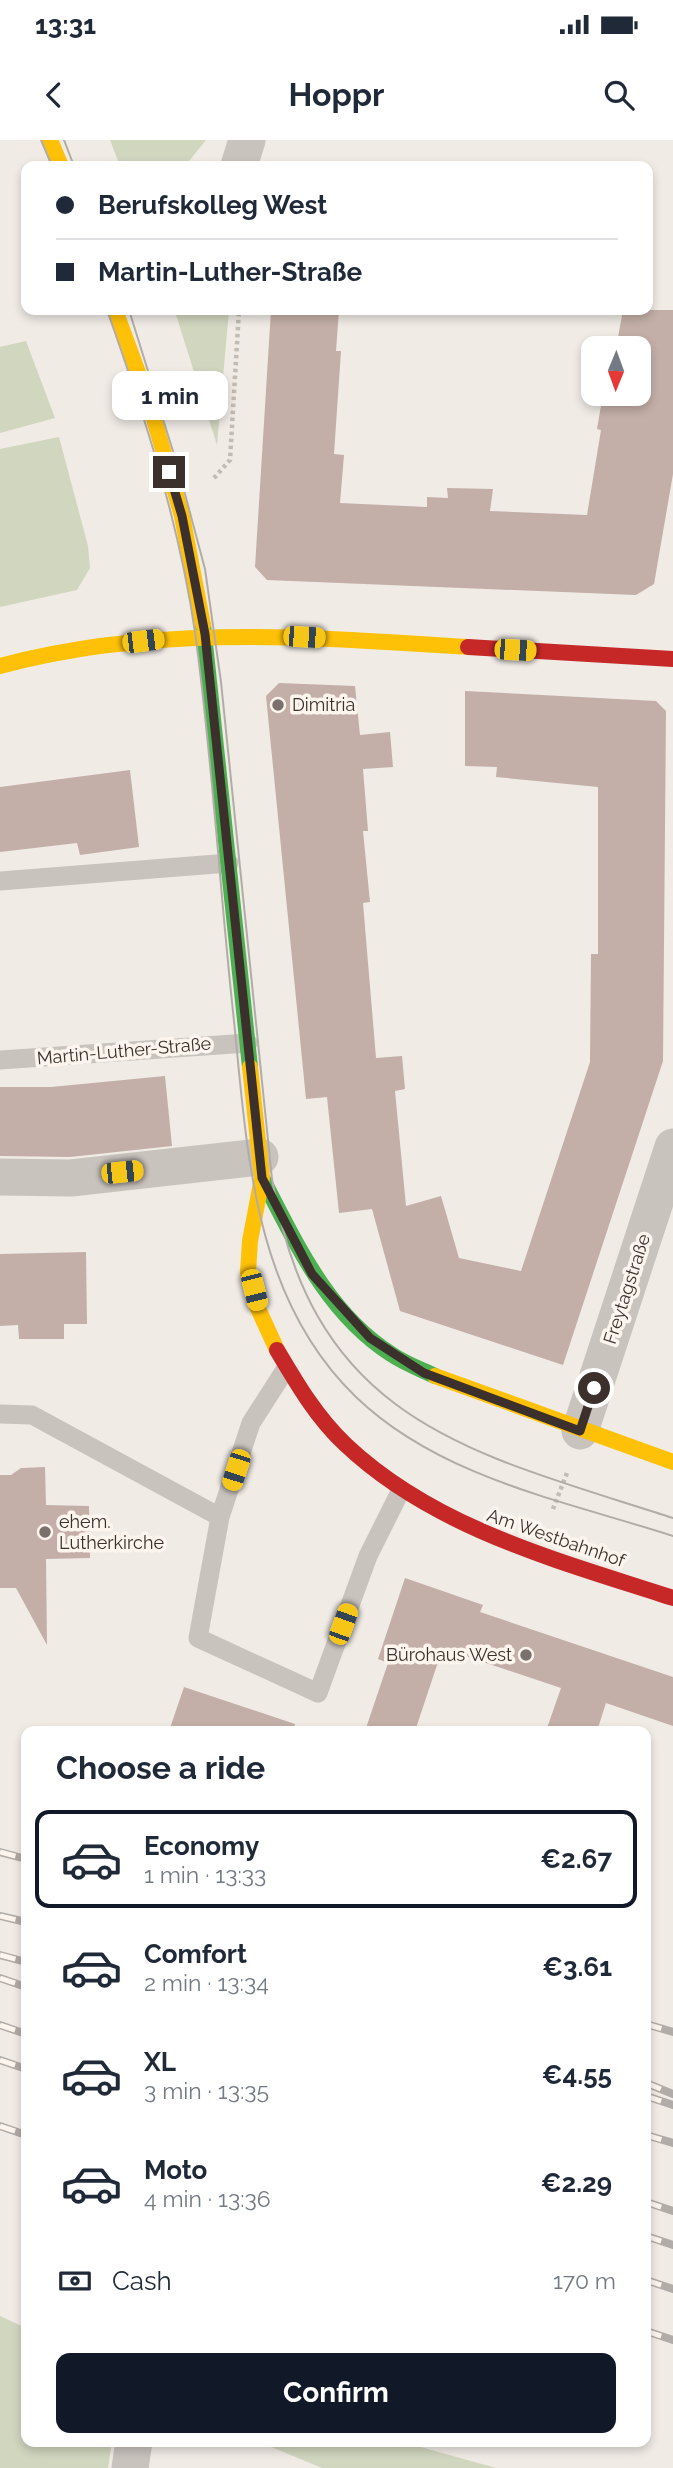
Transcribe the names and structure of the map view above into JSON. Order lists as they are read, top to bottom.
{
  "streets": {
    "main road": ["Am Westbahnhof"],
    "street": ["Freytagstraße"],
    "lane": ["Martin-Luther-Straße"]
  },
  "places": ["Dimitria", "ehem. Lutherkirche", "Bürohaus West"],
  "north": "bottom",
  "page": {
    "status": "13:31",
    "header": "Hoppr",
    "banner": ["Berufskolleg West", "Martin-Luther-Straße"],
    "bubble": "1 min",
    "heading": "Choose a ride",
    "list": [
      {
        "name": "Economy",
        "note": "1 min · 13:33",
        "value": "€2.67"
      },
      {
        "name": "Comfort",
        "note": "2 min · 13:34",
        "value": "€3.61"
      },
      {
        "name": "XL",
        "note": "3 min · 13:35",
        "value": "€4.55"
      },
      {
        "name": "Moto",
        "note": "4 min · 13:36",
        "value": "€2.29"
      }
    ],
    "pay": ["Cash", "170 m"],
    "buttons": "Confirm"
  }
}
